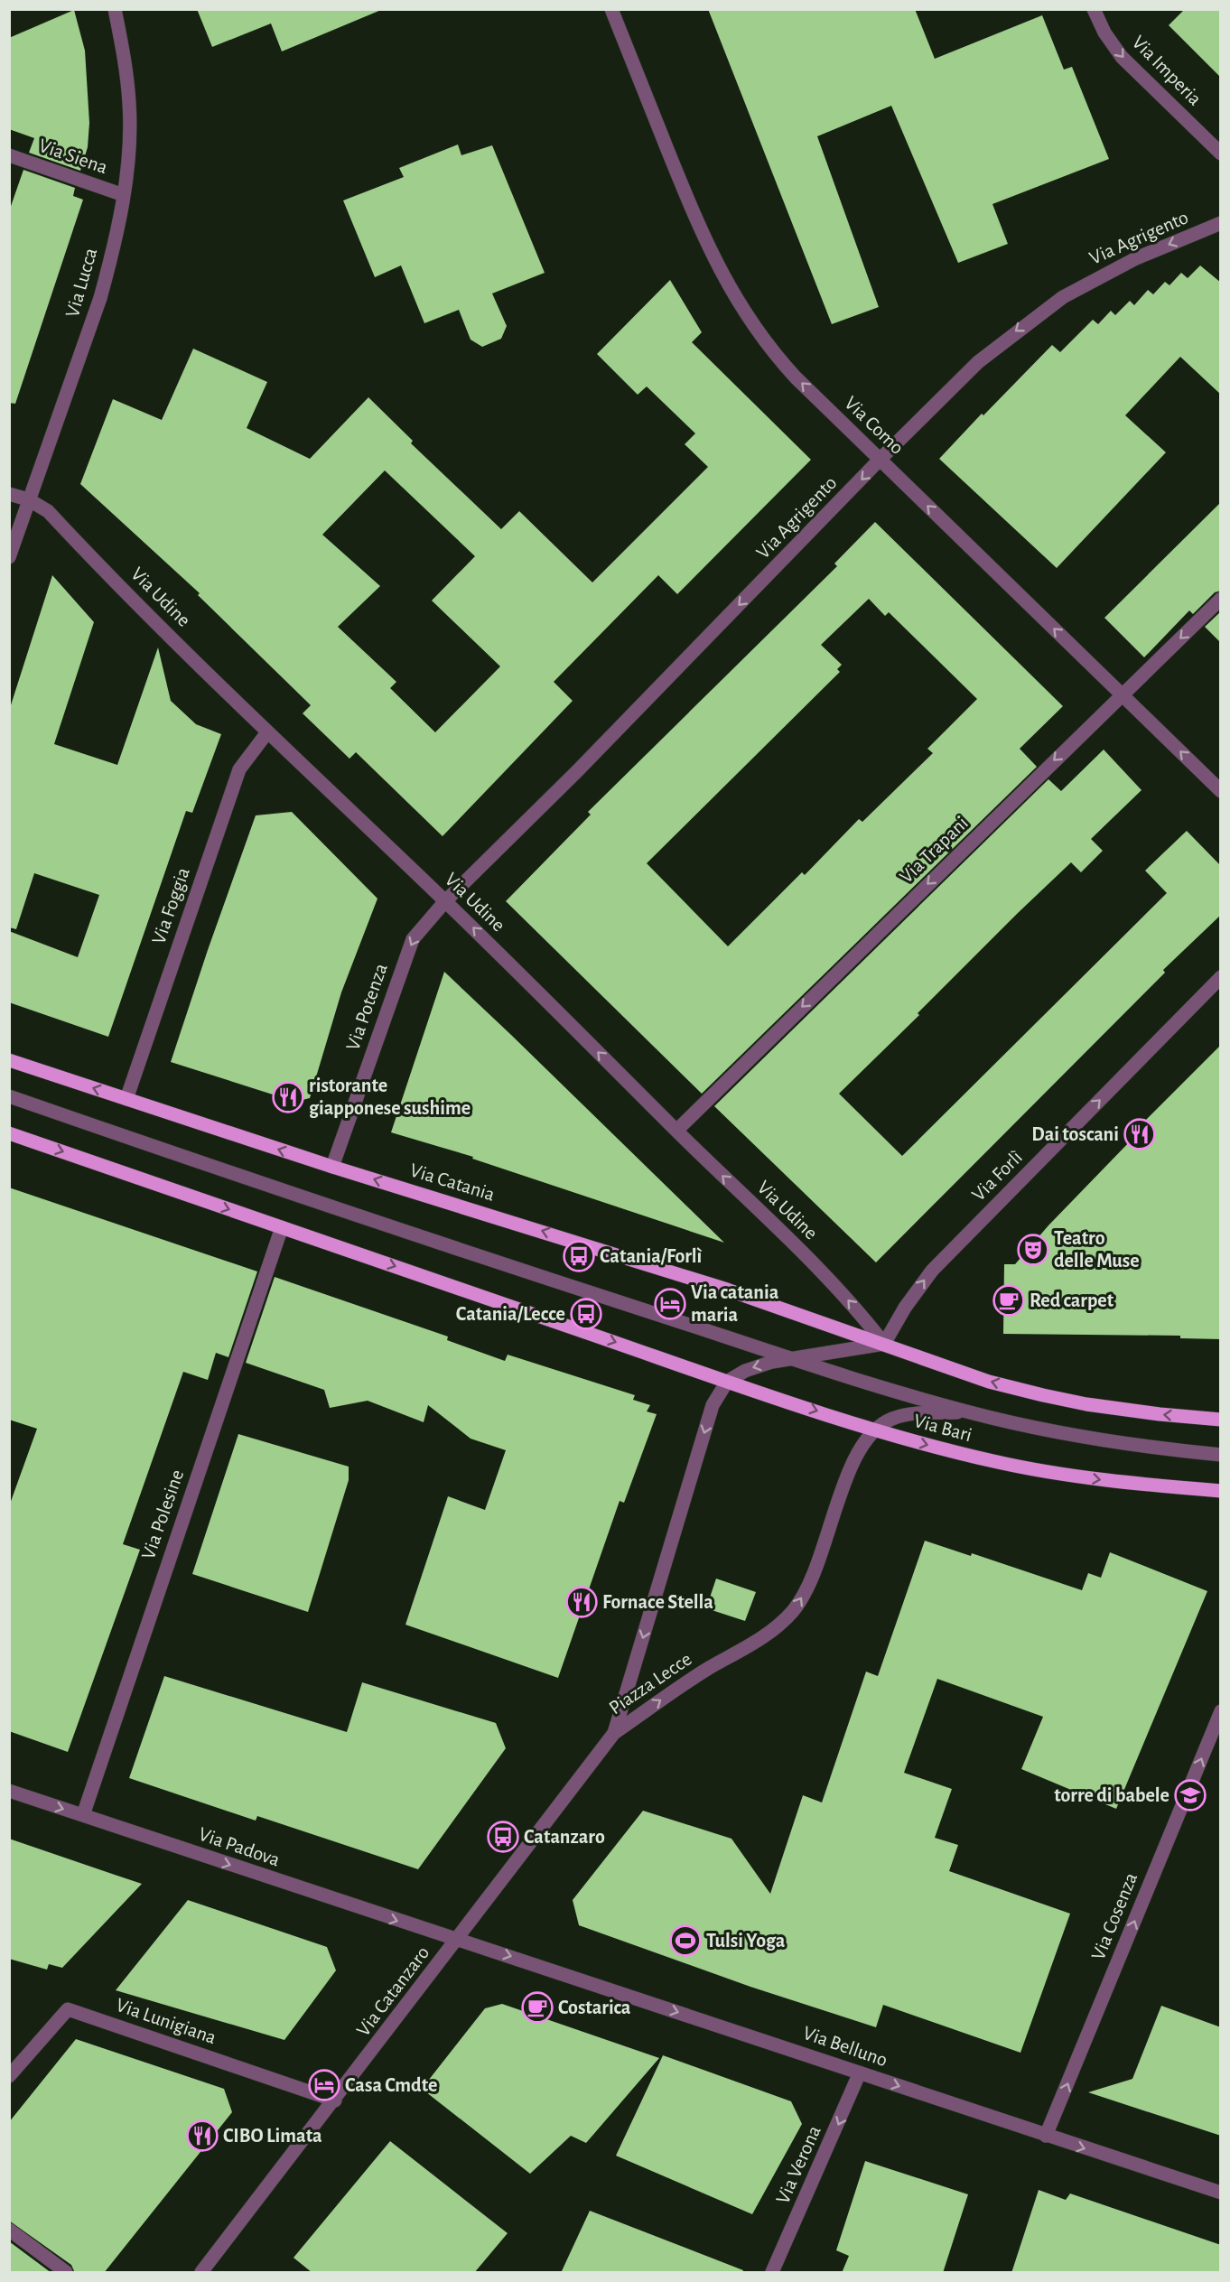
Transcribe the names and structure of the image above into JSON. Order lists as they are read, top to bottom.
{
  "streets": {
    "main road": ["Via Catania", "Via Bari"],
    "street": [
      "Via Imperia",
      "Via Siena",
      "Via Agrigento",
      "Via Lucca",
      "Via Como",
      "Via Udine",
      "Via Trapani",
      "Via Foggia",
      "Via Potenza",
      "Via Forlì",
      "Via Polesine",
      "Piazza Lecce",
      "Via Padova",
      "Via Cosenza",
      "Via Catanzaro",
      "Via Lunigiana",
      "Via Belluno",
      "Via Verona"
    ]
  },
  "crossings": [
    ["Via Siena", "Via Lucca"],
    ["Via Agrigento", "Via Como"],
    ["Via Agrigento", "Via Udine"],
    ["Via Agrigento", "Via Potenza"],
    ["Via Lucca", "Via Udine"],
    ["Via Como", "Via Trapani"],
    ["Via Udine", "Via Trapani"],
    ["Via Udine", "Via Foggia"],
    ["Via Udine", "Via Potenza"],
    ["Via Udine", "Via Forlì"],
    ["Via Udine", "Via Catania"],
    ["Via Foggia", "Via Catania"],
    ["Via Potenza", "Via Catania"],
    ["Via Forlì", "Via Catania"],
    ["Via Bari", "Piazza Lecce"],
    ["Via Polesine", "Via Padova"],
    ["Piazza Lecce", "Via Catanzaro"],
    ["Via Padova", "Via Catanzaro"],
    ["Via Padova", "Via Belluno"],
    ["Via Cosenza", "Via Belluno"],
    ["Via Catanzaro", "Via Lunigiana"],
    ["Via Catanzaro", "Via Belluno"],
    ["Via Belluno", "Via Verona"]
  ],
  "one_way": [
    "Via Imperia",
    "Via Agrigento",
    "Via Como",
    "Via Udine",
    "Via Trapani",
    "Via Potenza",
    "Via Forlì",
    "Via Padova",
    "Via Cosenza",
    "Via Belluno",
    "Via Verona"
  ],
  "places": {
    "restaurant": [
      "ristorante giapponese sushime",
      "Dai toscani",
      "Fornace Stella",
      "CIBO Limata"
    ],
    "theatre": ["Teatro delle Muse"],
    "bus stop": ["Catania/Forlì", "Catania/Lecce", "Catanzaro"],
    "cafe": ["Red carpet", "Costarica"],
    "hotel": ["Via catania maria", "Casa Cmdte"],
    "school or university": ["torre di babele"],
    "sports": ["Tulsi Yoga"]
  }
}
